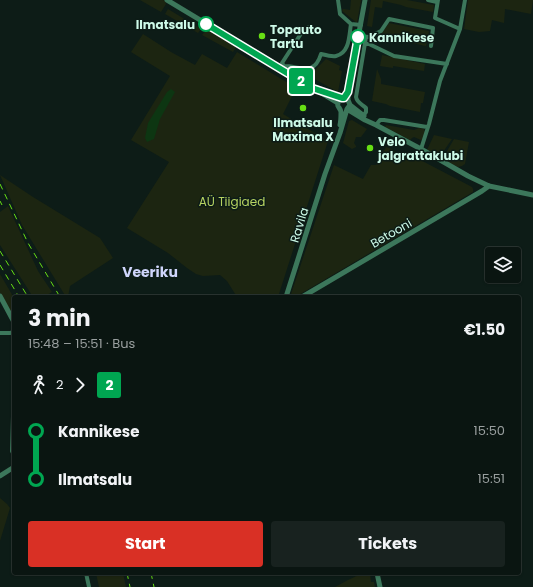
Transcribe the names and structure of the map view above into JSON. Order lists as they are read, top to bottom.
{
  "streets": {
    "street": ["Ravila", "Betooni"]
  },
  "districts": ["Veeriku"],
  "parks": ["AÜ Tiigiaed"],
  "places": [
    "Ilmatsalu",
    "Topauto Tartu",
    "Kannikese",
    "Ilmatsalu Maxima X",
    "Velo jalgrattaklubi"
  ],
  "lines": ["bus line 2"],
  "page": {
    "on_map": "2",
    "heading": ["3 min", "15:48 – 15:51 · Bus", "€1.50"],
    "legs": ["2", "2"],
    "list": [
      {
        "name": "Kannikese",
        "value": "15:50"
      },
      {
        "name": "Ilmatsalu",
        "value": "15:51"
      }
    ],
    "buttons": ["Start", "Tickets"]
  }
}
